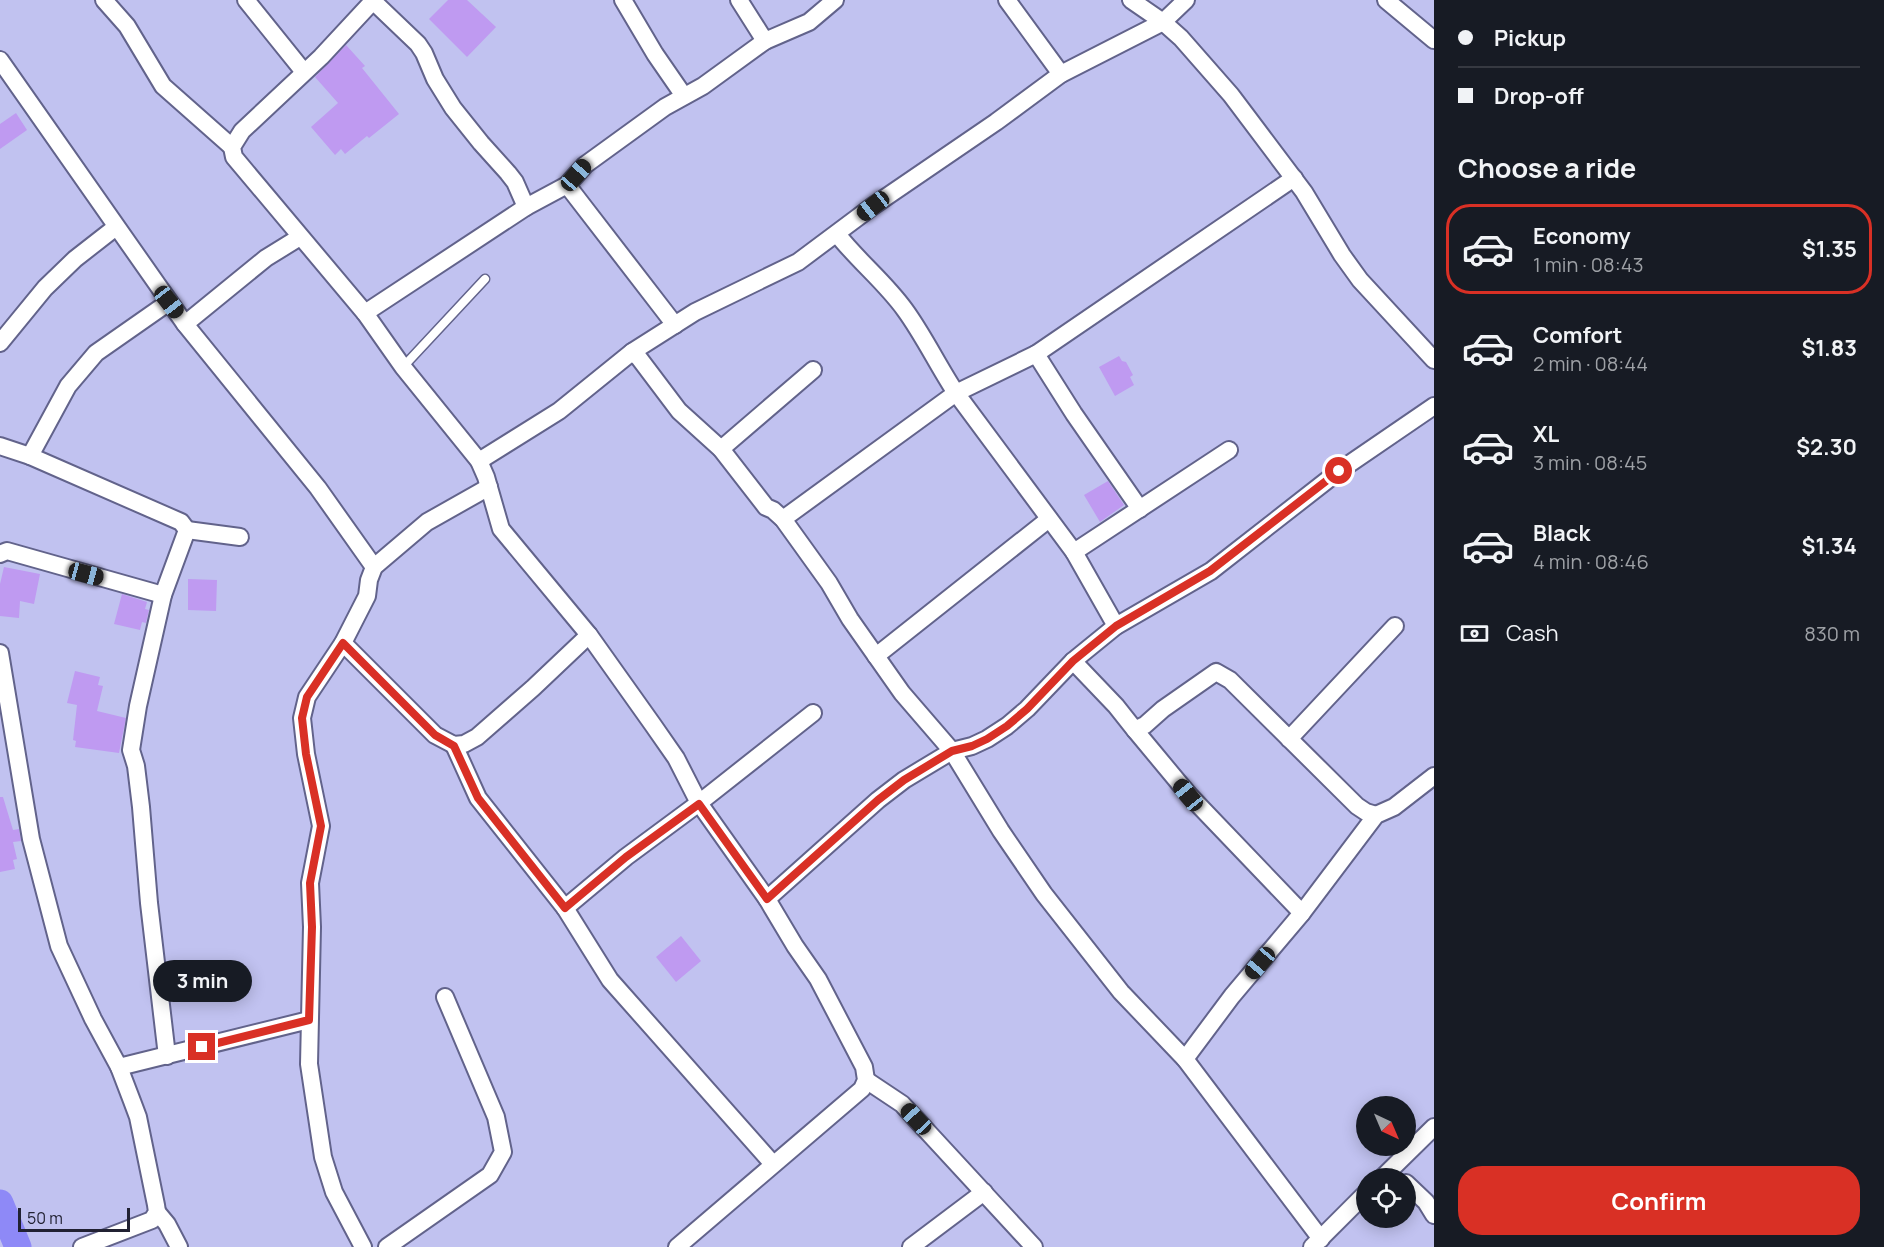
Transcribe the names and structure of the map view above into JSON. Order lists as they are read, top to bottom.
{
  "scale_bar": "50 m",
  "north": "bottom right",
  "page": {
    "banner": ["Pickup", "Drop-off"],
    "heading": "Choose a ride",
    "list": [
      {
        "name": "Economy",
        "note": "1 min · 08:43",
        "value": "$1.35"
      },
      {
        "name": "Comfort",
        "note": "2 min · 08:44",
        "value": "$1.83"
      },
      {
        "name": "XL",
        "note": "3 min · 08:45",
        "value": "$2.30"
      },
      {
        "name": "Black",
        "note": "4 min · 08:46",
        "value": "$1.34"
      }
    ],
    "pay": ["Cash", "830 m"],
    "bubble": "3 min",
    "buttons": "Confirm",
    "scale": "50 m"
  }
}
